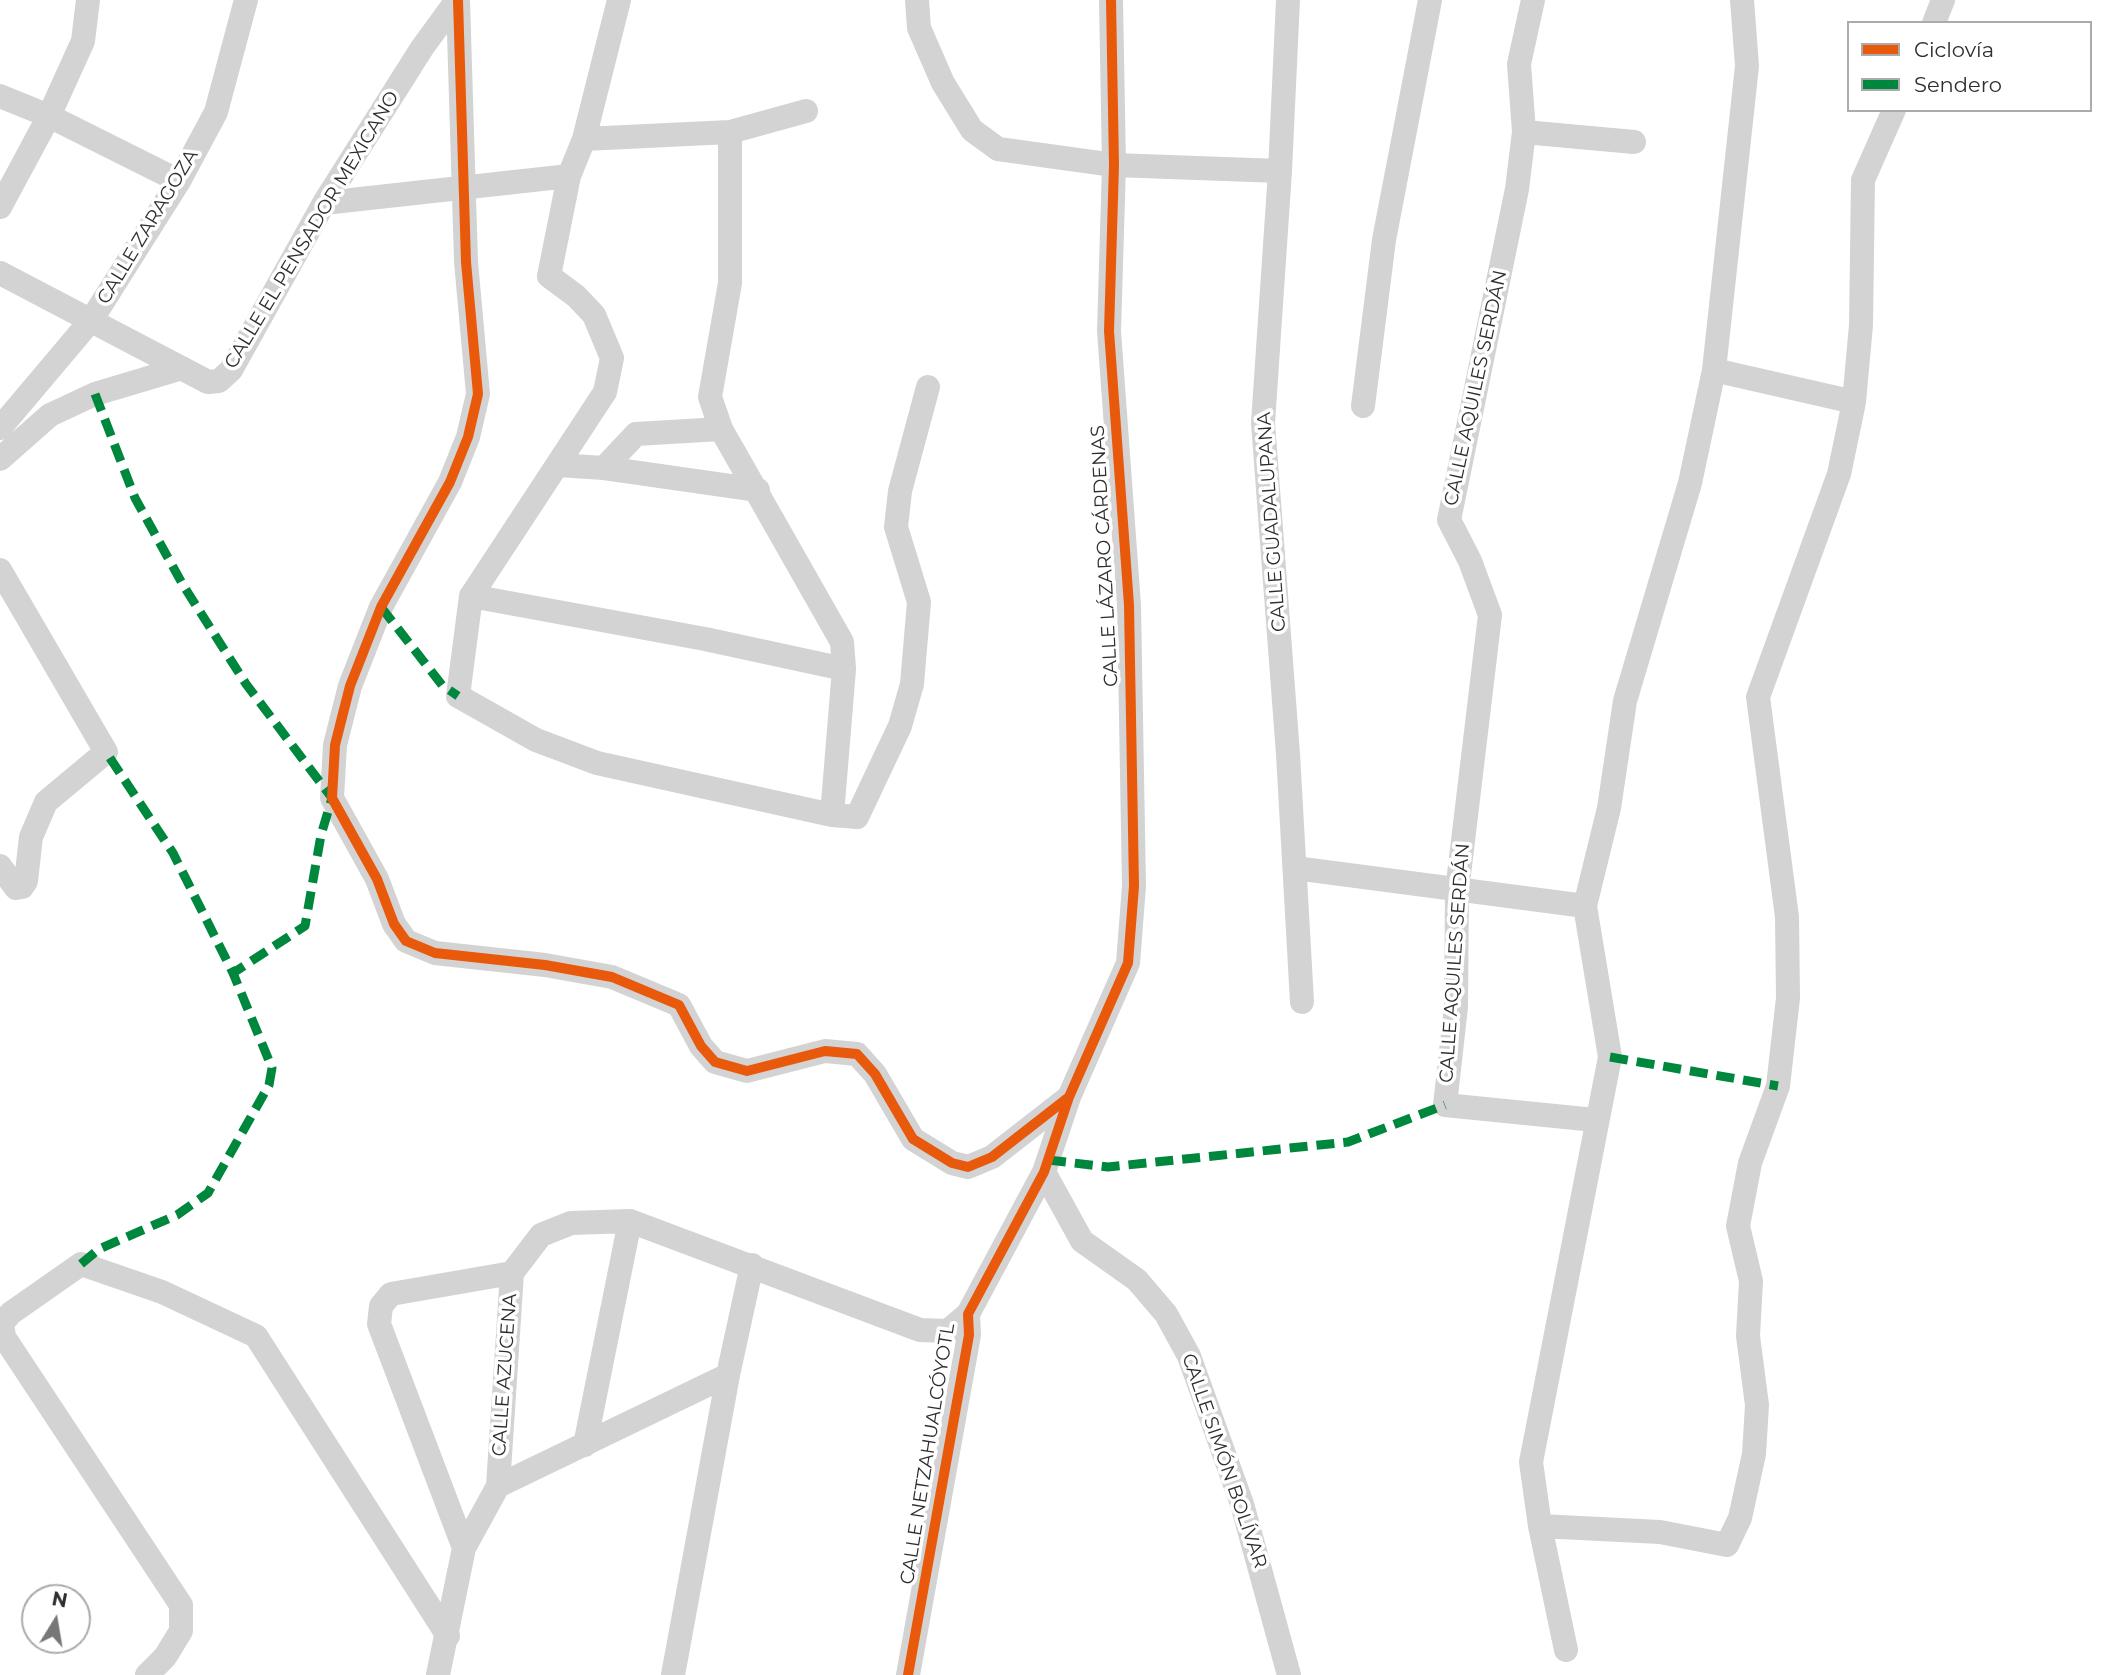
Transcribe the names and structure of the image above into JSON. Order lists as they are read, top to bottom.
{
  "streets": {
    "street": [
      "CALLE ZARAGOZA",
      "CALLE EL PENSADOR MEXICANO",
      "CALLE AQUILES SERDÁN",
      "CALLE GUADALUPANA",
      "CALLE LÁZARO CÁRDENAS",
      "CALLE AZUCENA",
      "CALLE NETZAHUALCÓYOTL",
      "CALLE SIMÓN BOLÍVAR"
    ]
  },
  "crossings": [
    ["CALLE LÁZARO CÁRDENAS", "CALLE NETZAHUALCÓYOTL"],
    ["CALLE LÁZARO CÁRDENAS", "CALLE SIMÓN BOLÍVAR"],
    ["CALLE AZUCENA", "CALLE NETZAHUALCÓYOTL"],
    ["CALLE NETZAHUALCÓYOTL", "CALLE SIMÓN BOLÍVAR"]
  ],
  "legend": ["Ciclovía", "Sendero"],
  "north": "top"
}
